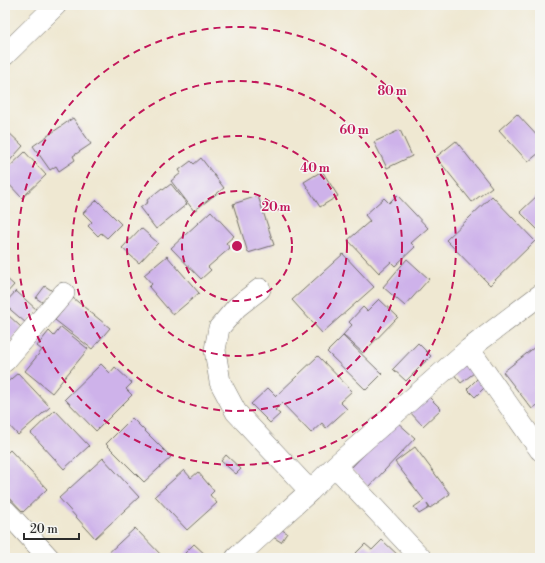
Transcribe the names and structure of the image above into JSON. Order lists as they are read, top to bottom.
{
  "scale_bar": "20 m",
  "rings": [
    "80 m",
    "60 m",
    "40 m",
    "20 m"
  ]
}
